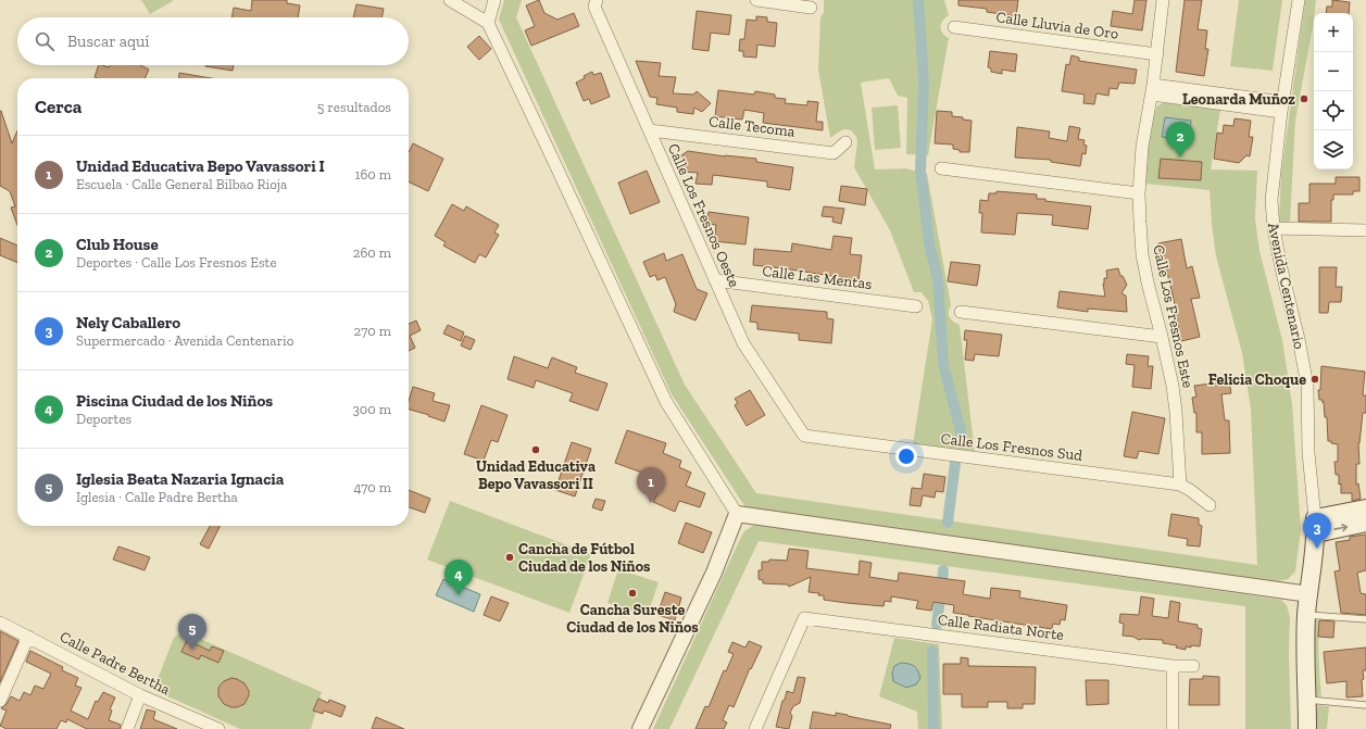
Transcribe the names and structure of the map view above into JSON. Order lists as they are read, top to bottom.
{
  "streets": {
    "main road": ["Avenida Centenario"],
    "street": [
      "Calle Lluvia de Oro",
      "Calle Tecoma",
      "Calle Los Fresnos Oeste",
      "Calle Las Mentas",
      "Calle Los Fresnos Este",
      "Calle Los Fresnos Sud",
      "Calle Radiata Norte",
      "Calle Padre Bertha"
    ]
  },
  "crossings": [
    ["Calle Lluvia de Oro", "Calle Los Fresnos Este"],
    ["Calle Tecoma", "Calle Los Fresnos Oeste"],
    ["Calle Los Fresnos Oeste", "Calle Las Mentas"],
    ["Calle Los Fresnos Oeste", "Calle Los Fresnos Sud"],
    ["Calle Los Fresnos Este", "Calle Los Fresnos Sud"]
  ],
  "places": [
    "Leonarda Muñoz",
    "Felicia Choque",
    "Unidad Educativa Bepo Vavassori II",
    "Cancha de Fútbol Ciudad de los Niños",
    "Cancha Sureste Ciudad de los Niños"
  ],
  "page": {
    "map_buttons": ["+", "−"],
    "search": "Buscar aquí",
    "heading": ["Cerca", "5 resultados"],
    "pins": [
      "2",
      "1",
      "3",
      "4",
      "5"
    ],
    "list": [
      {
        "mark": "1",
        "name": "Unidad Educativa Bepo Vavassori I",
        "note": "Escuela · Calle General Bilbao Rioja",
        "value": "160 m"
      },
      {
        "mark": "2",
        "name": "Club House",
        "note": "Deportes · Calle Los Fresnos Este",
        "value": "260 m"
      },
      {
        "mark": "3",
        "name": "Nely Caballero",
        "note": "Supermercado · Avenida Centenario",
        "value": "270 m"
      },
      {
        "mark": "4",
        "name": "Piscina Ciudad de los Niños",
        "note": "Deportes",
        "value": "300 m"
      },
      {
        "mark": "5",
        "name": "Iglesia Beata Nazaria Ignacia",
        "note": "Iglesia · Calle Padre Bertha",
        "value": "470 m"
      }
    ]
  }
}
